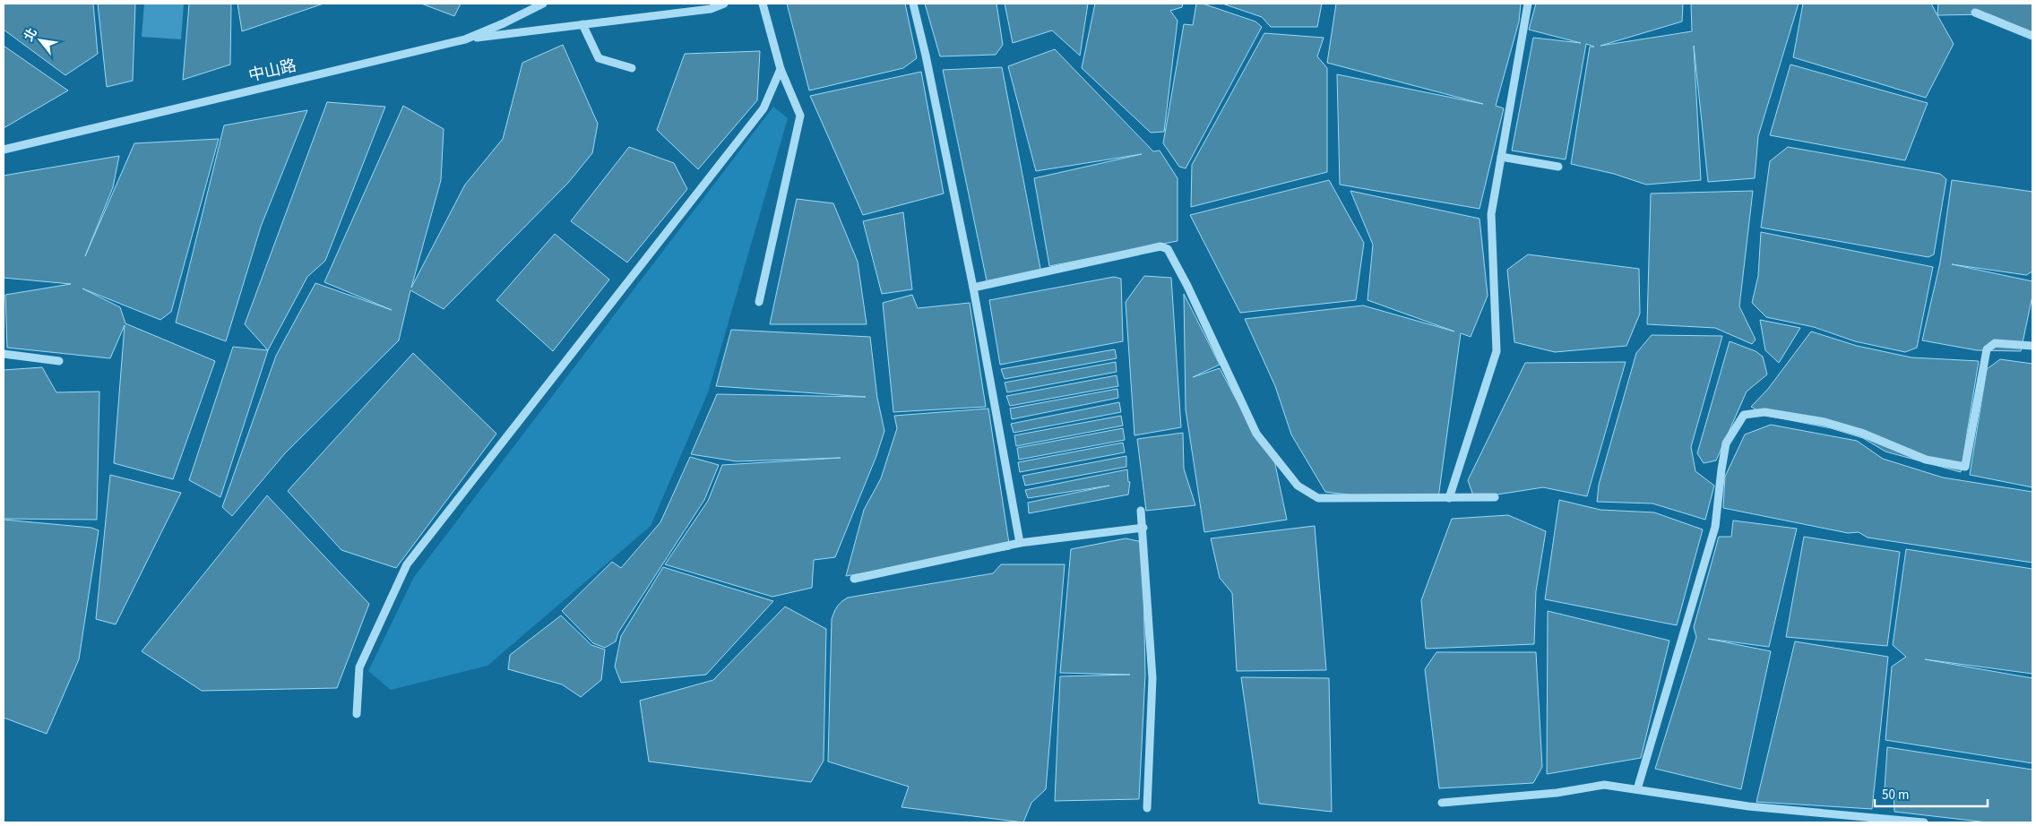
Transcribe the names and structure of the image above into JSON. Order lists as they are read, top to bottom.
{
  "streets": {
    "street": ["中山路"]
  },
  "scale_bar": "50 m",
  "north": "top left"
}
